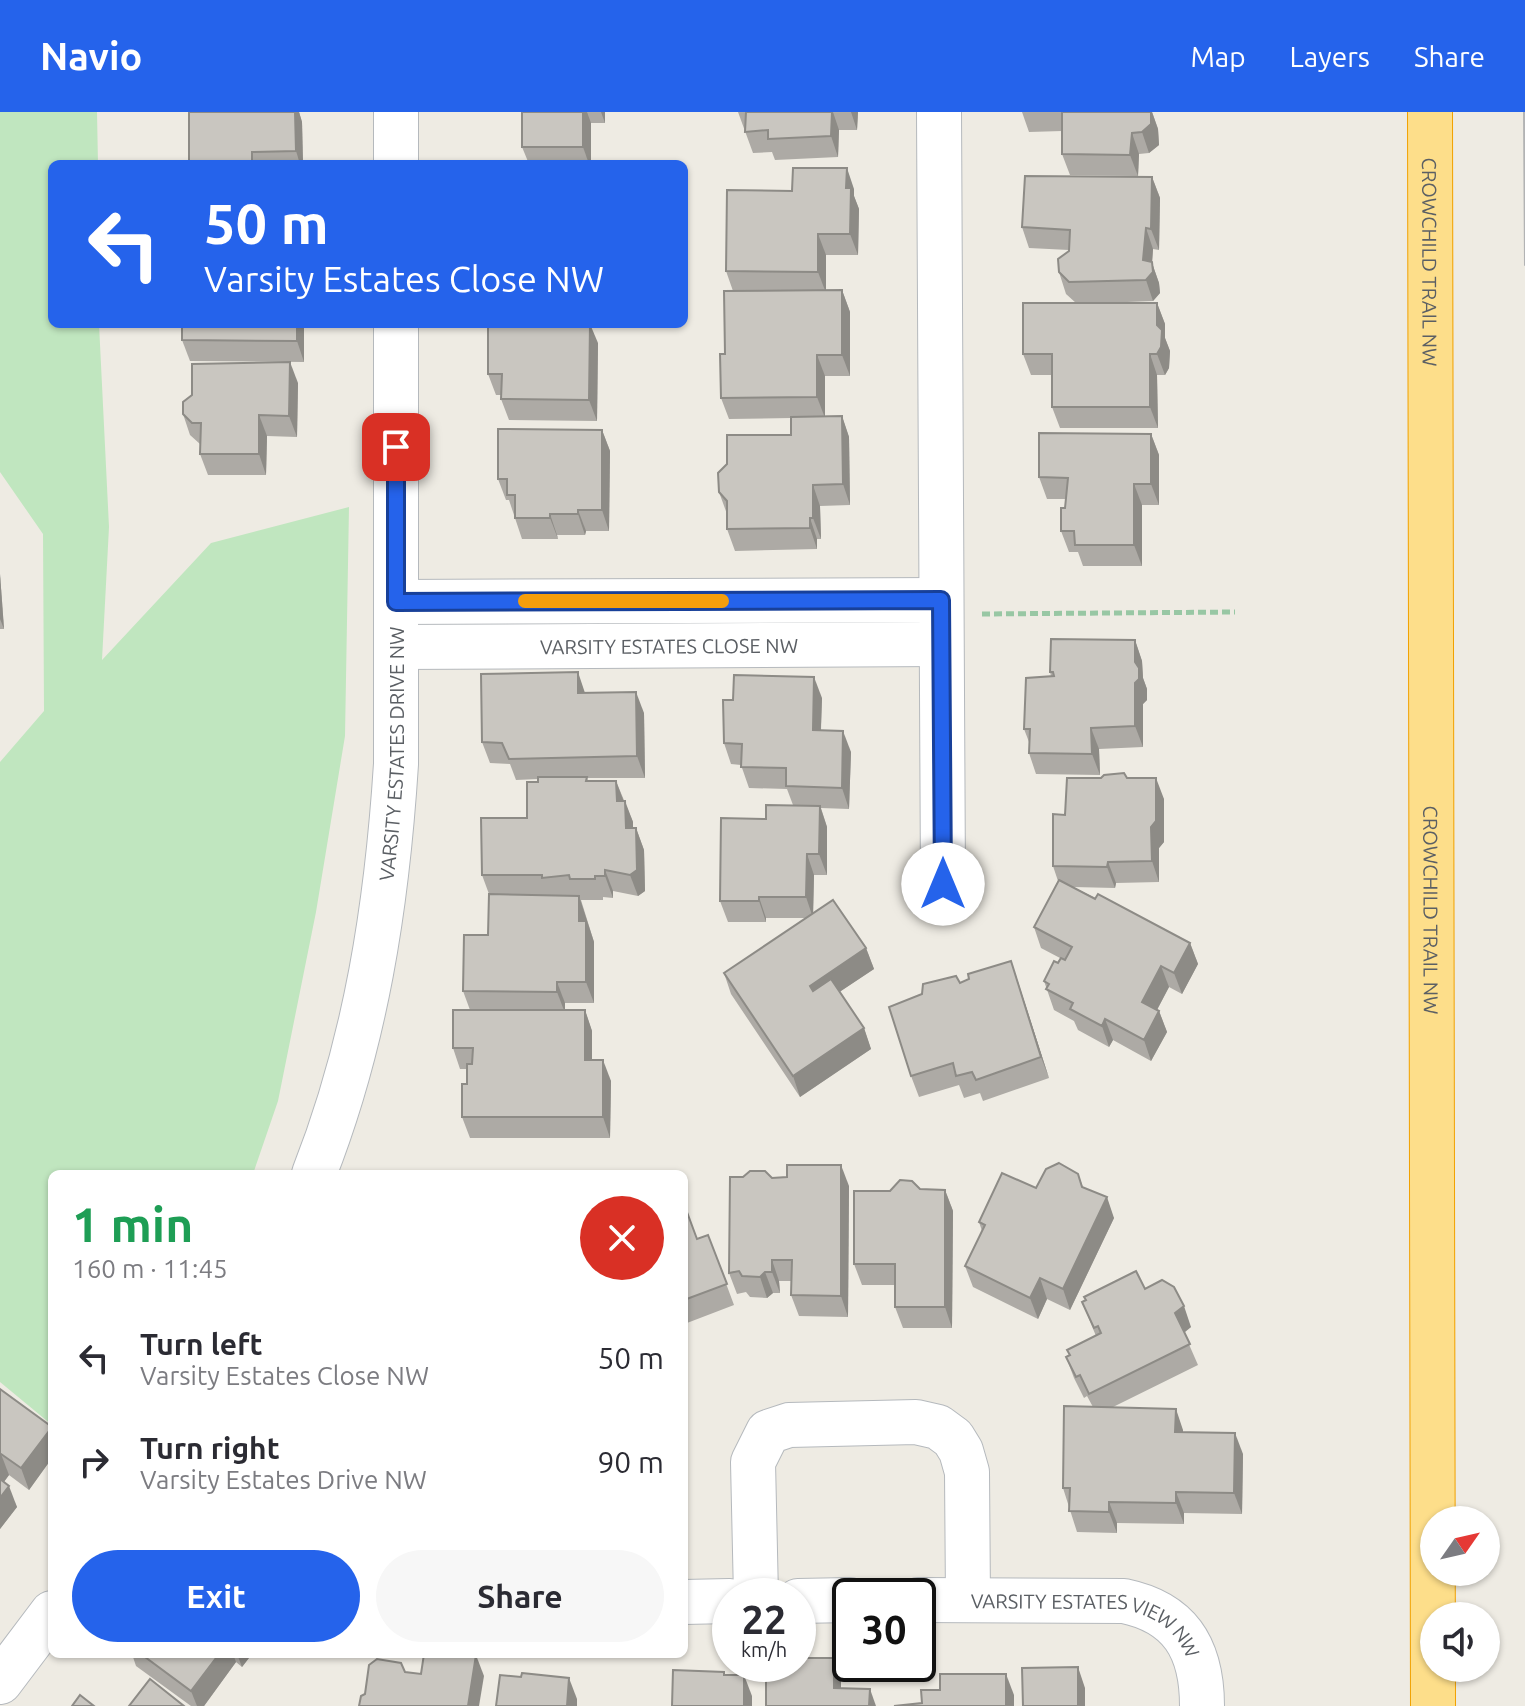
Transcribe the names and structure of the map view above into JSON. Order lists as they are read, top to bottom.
{
  "streets": {
    "highway": ["CROWCHILD TRAIL NW"],
    "street": ["VARSITY ESTATES CLOSE NW", "VARSITY ESTATES DRIVE NW", "VARSITY ESTATES VIEW NW"]
  },
  "crossings": [
    ["VARSITY ESTATES CLOSE NW", "VARSITY ESTATES DRIVE NW"]
  ],
  "north": "top right",
  "page": {
    "header": "Navio",
    "nav": ["Map", "Layers", "Share"],
    "turn": ["50 m", "Varsity Estates Close NW"],
    "heading": ["1 min", "160 m · 11:45"],
    "list": [
      {
        "name": "Turn left",
        "note": "Varsity Estates Close NW",
        "value": "50 m"
      },
      {
        "name": "Turn right",
        "note": "Varsity Estates Drive NW",
        "value": "90 m"
      }
    ],
    "buttons": ["Exit", "Share"],
    "speed": "22 km/h",
    "limit": "30"
  }
}
